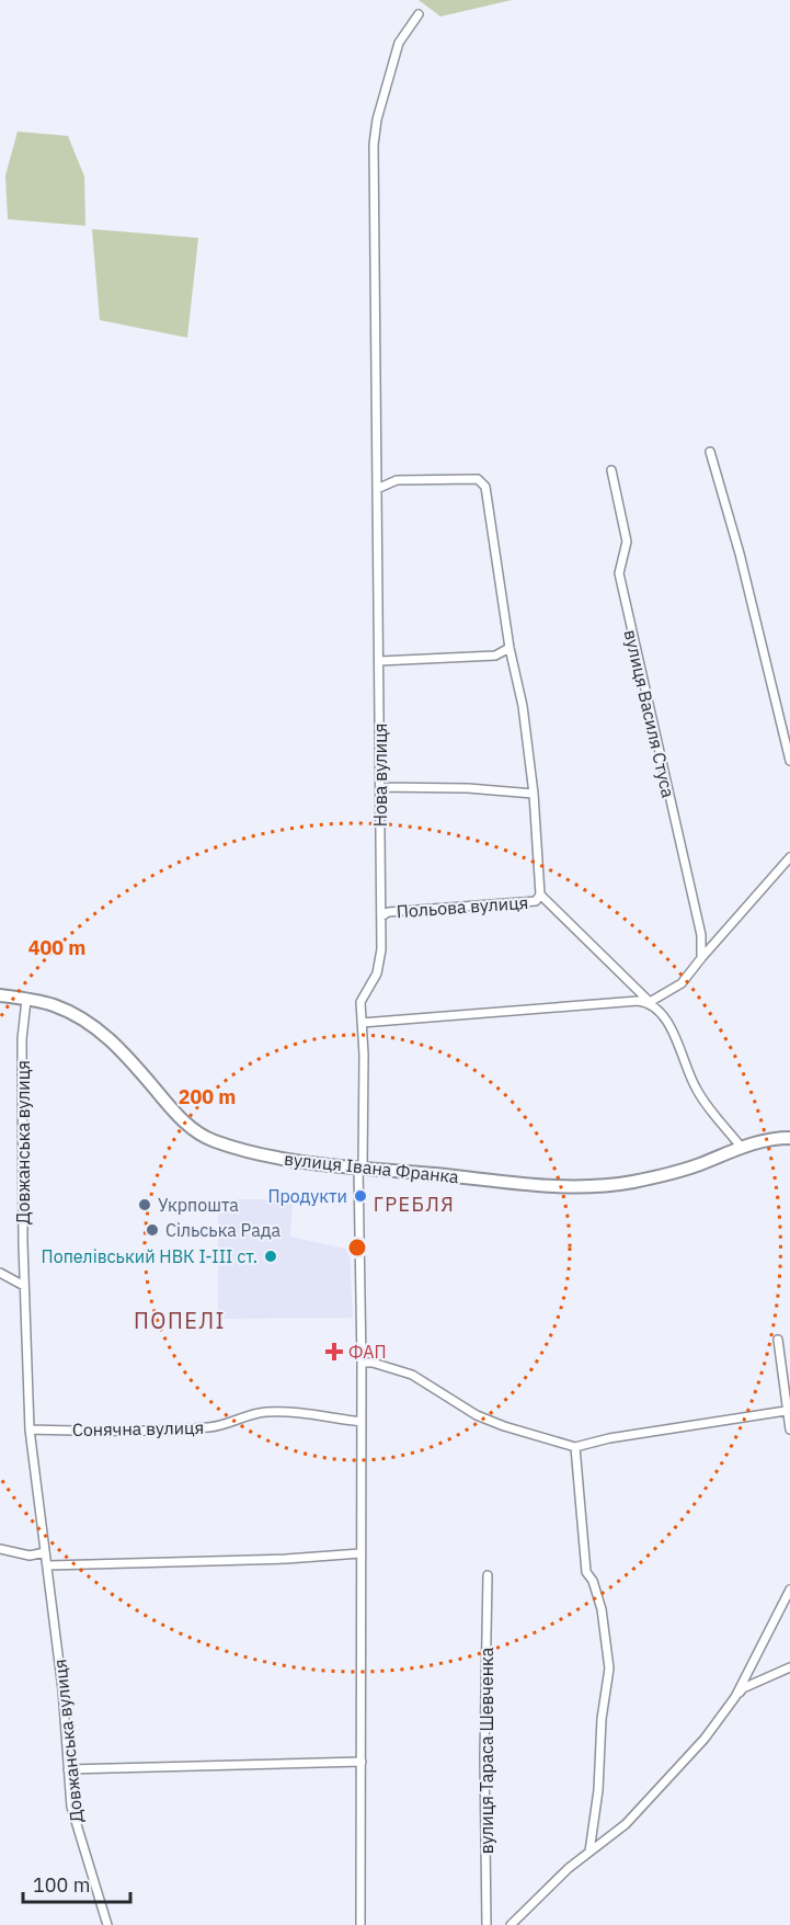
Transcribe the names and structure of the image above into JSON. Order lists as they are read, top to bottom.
{
  "streets": {
    "main road": ["вулиця Івана Франка"],
    "street": [
      "вулиця Василя Стуса",
      "Нова вулиця",
      "Польова вулиця",
      "Довжанська вулиця",
      "Сонячна вулиця",
      "вулиця Тараса Шевченка"
    ]
  },
  "crossings": [
    ["Нова вулиця", "Польова вулиця"],
    ["Нова вулиця", "вулиця Івана Франка"],
    ["Довжанська вулиця", "вулиця Івана Франка"],
    ["Довжанська вулиця", "Сонячна вулиця"]
  ],
  "districts": ["ГРЕБЛЯ", "ПОПЕЛІ"],
  "places": {
    "other": [
      "Продукти",
      "Укрпошта",
      "Сільська Рада",
      "Попелівський НВК І-ІІІ ст."
    ],
    "health": ["ФАП"]
  },
  "scale_bar": "100 m",
  "rings": ["400 m", "200 m"]
}
